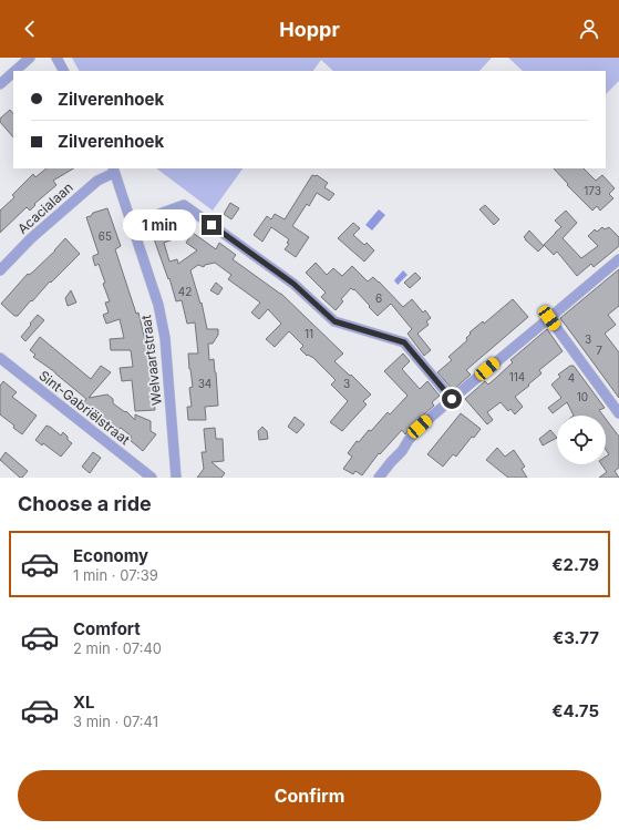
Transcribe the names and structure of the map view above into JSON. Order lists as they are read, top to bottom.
{
  "streets": {
    "street": ["Acacialaan", "Welvaartstraat", "Sint-Gabriëlstraat"]
  },
  "crossings": [
    ["Acacialaan", "Welvaartstraat"]
  ],
  "house_numbers": [
    "173",
    "65",
    "42",
    "6",
    "11",
    "3",
    "7",
    "114",
    "4",
    "34",
    "3",
    "10"
  ],
  "page": {
    "header": "Hoppr",
    "banner": ["Zilverenhoek", "Zilverenhoek"],
    "bubble": "1 min",
    "heading": "Choose a ride",
    "list": [
      {
        "name": "Economy",
        "note": "1 min · 07:39",
        "value": "€2.79"
      },
      {
        "name": "Comfort",
        "note": "2 min · 07:40",
        "value": "€3.77"
      },
      {
        "name": "XL",
        "note": "3 min · 07:41",
        "value": "€4.75"
      }
    ],
    "buttons": "Confirm"
  }
}
